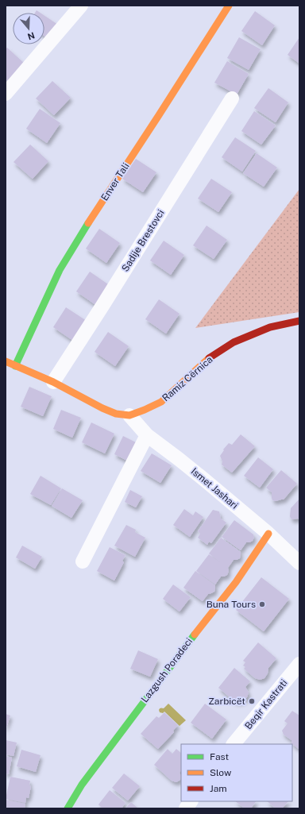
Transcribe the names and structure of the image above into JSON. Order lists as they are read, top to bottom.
{
  "streets": {
    "street": [
      "Enver Tali",
      "Sadije Brestovci",
      "Ramiz Cërnica",
      "Ismet Jashari",
      "Lazgush Poradeci",
      "Beqir Kastrati"
    ]
  },
  "crossings": [
    ["Ramiz Cërnica", "Ismet Jashari"],
    ["Ismet Jashari", "Lazgush Poradeci"]
  ],
  "places": ["Buna Tours", "Zarbicët"],
  "legend": ["Fast", "Slow", "Jam"],
  "north": "bottom"
}
